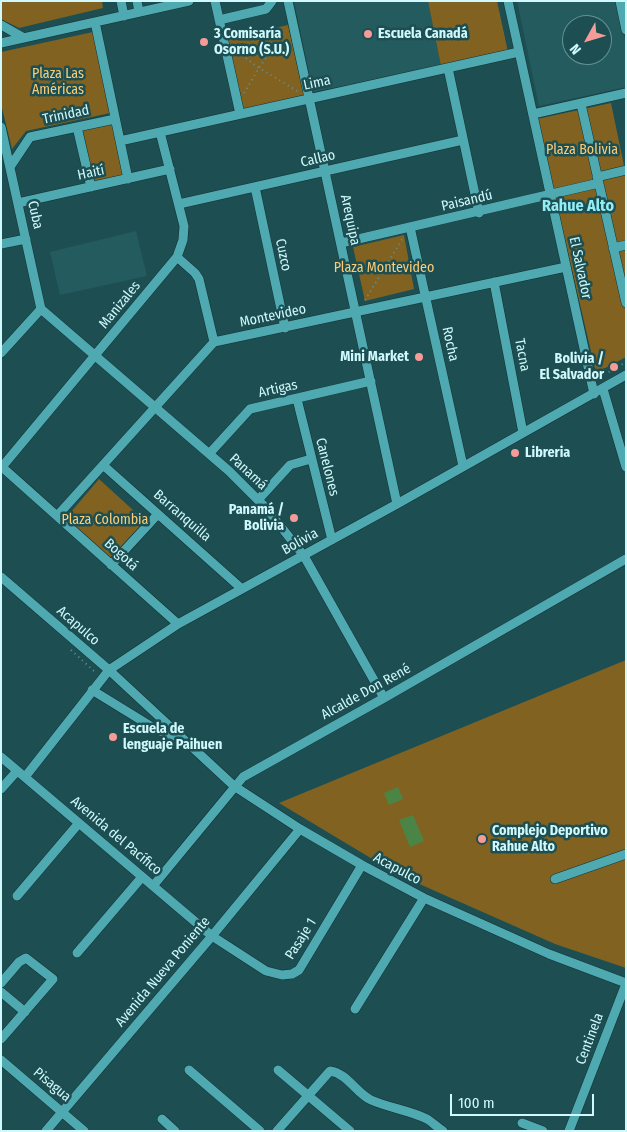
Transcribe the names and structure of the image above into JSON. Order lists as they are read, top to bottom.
{
  "streets": {
    "street": [
      "Lima",
      "Trinidad",
      "Callao",
      "Haití",
      "Paisandú",
      "Cuba",
      "Arequipa",
      "Cuzco",
      "El Salvador",
      "Manizales",
      "Montevideo",
      "Rocha",
      "Tacna",
      "Artigas",
      "Canelones",
      "Panamá",
      "Barranquilla",
      "Bolivia",
      "Bogotá",
      "Acapulco",
      "Alcalde Don René",
      "Avenida del Pacífico",
      "Pasaje 1",
      "Avenida Nueva Poniente",
      "Centinela",
      "Pisagua"
    ]
  },
  "crossings": [
    ["Lima", "Arequipa"],
    ["Lima", "El Salvador"],
    ["Lima", "Manizales"],
    ["Trinidad", "Cuba"],
    ["Callao", "Arequipa"],
    ["Callao", "Cuzco"],
    ["Callao", "Manizales"],
    ["Haití", "Cuba"],
    ["Haití", "Manizales"],
    ["Paisandú", "Arequipa"],
    ["Paisandú", "El Salvador"],
    ["Paisandú", "Rocha"],
    ["Cuba", "Panamá"],
    ["Arequipa", "Montevideo"],
    ["Arequipa", "Artigas"],
    ["Arequipa", "Bolivia"],
    ["Cuzco", "Montevideo"],
    ["El Salvador", "Montevideo"],
    ["El Salvador", "Bolivia"],
    ["Manizales", "Panamá"],
    ["Manizales", "Bogotá"],
    ["Montevideo", "Rocha"],
    ["Montevideo", "Tacna"],
    ["Rocha", "Bolivia"],
    ["Tacna", "Bolivia"],
    ["Artigas", "Canelones"],
    ["Artigas", "Panamá"],
    ["Canelones", "Bolivia"],
    ["Panamá", "Bolivia"],
    ["Panamá", "Alcalde Don René"],
    ["Barranquilla", "Bolivia"],
    ["Bolivia", "Bogotá"],
    ["Bolivia", "Acapulco"],
    ["Bolivia", "Avenida del Pacífico"],
    ["Acapulco", "Alcalde Don René"],
    ["Acapulco", "Pasaje 1"],
    ["Acapulco", "Avenida Nueva Poniente"],
    ["Acapulco", "Centinela"],
    ["Alcalde Don René", "Avenida del Pacífico"],
    ["Avenida del Pacífico", "Pasaje 1"],
    ["Avenida del Pacífico", "Avenida Nueva Poniente"],
    ["Pasaje 1", "Avenida Nueva Poniente"],
    ["Avenida Nueva Poniente", "Pisagua"]
  ],
  "districts": ["Rahue Alto"],
  "parks": [
    "Plaza Las Américas",
    "Plaza Bolivia",
    "Plaza Montevideo",
    "Plaza Colombia"
  ],
  "places": [
    "Escuela Canadá",
    "3 Comisaría Osorno (S.U.)",
    "Mini Market",
    "Bolivia / El Salvador",
    "Libreria",
    "Panamá / Bolivia",
    "Escuela de lenguaje Paihuen",
    "Complejo Deportivo Rahue Alto"
  ],
  "scale_bar": "100 m",
  "north": "bottom left"
}
